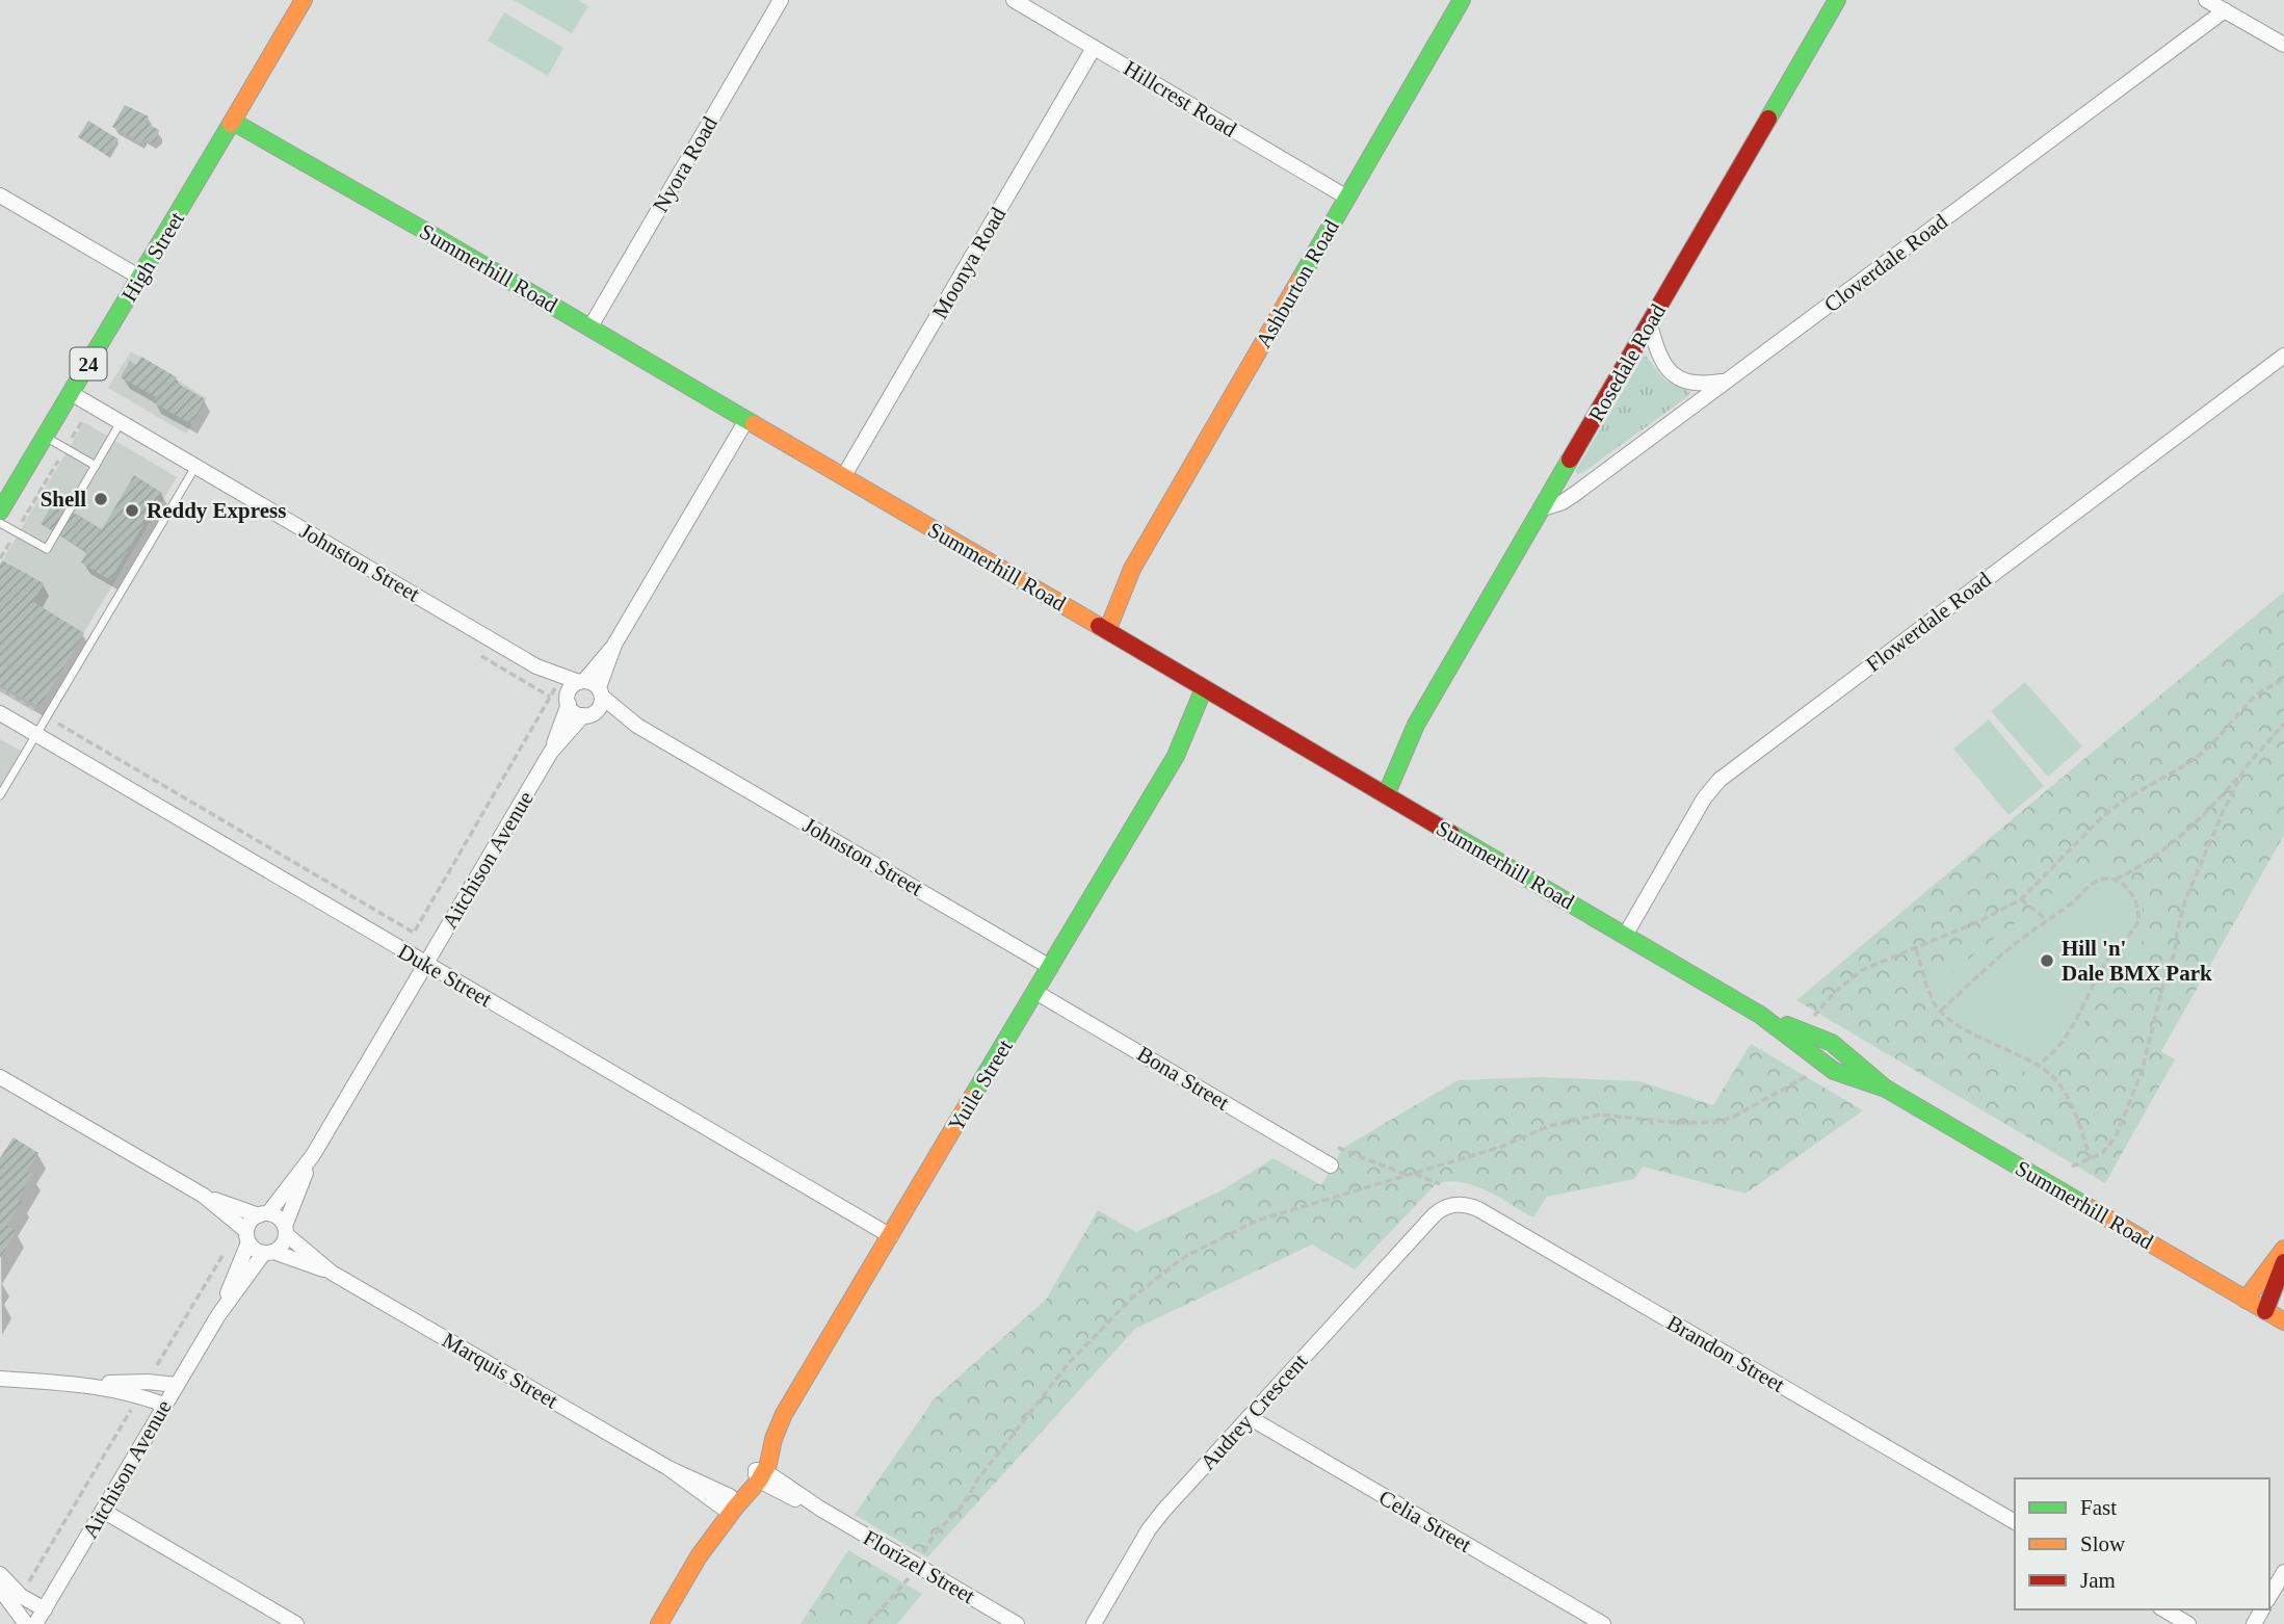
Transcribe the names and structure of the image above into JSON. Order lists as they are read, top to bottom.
{
  "streets": {
    "main road": [
      "High Street",
      "Summerhill Road",
      "Ashburton Road",
      "Rosedale Road",
      "24",
      "Yuile Street"
    ],
    "street": [
      "Hillcrest Road",
      "Nyora Road",
      "Moonya Road",
      "Cloverdale Road",
      "Johnston Street",
      "Flowerdale Road",
      "Aitchison Avenue",
      "Duke Street",
      "Bona Street",
      "Brandon Street",
      "Marquis Street",
      "Audrey Crescent",
      "Celia Street",
      "Florizel Street"
    ]
  },
  "crossings": [
    ["Hillcrest Road", "Moonya Road"],
    ["Hillcrest Road", "Ashburton Road"],
    ["Nyora Road", "Summerhill Road"],
    ["High Street", "Summerhill Road"],
    ["High Street", "Johnston Street"],
    ["Moonya Road", "Summerhill Road"],
    ["Cloverdale Road", "Rosedale Road"],
    ["Summerhill Road", "Ashburton Road"],
    ["Summerhill Road", "Rosedale Road"],
    ["Summerhill Road", "Flowerdale Road"],
    ["Summerhill Road", "Aitchison Avenue"],
    ["Summerhill Road", "Yuile Street"],
    ["Johnston Street", "Aitchison Avenue"],
    ["Johnston Street", "Yuile Street"],
    ["Aitchison Avenue", "Duke Street"],
    ["Aitchison Avenue", "Marquis Street"],
    ["Duke Street", "Yuile Street"],
    ["Bona Street", "Yuile Street"],
    ["Yuile Street", "Marquis Street"],
    ["Yuile Street", "Florizel Street"],
    ["Brandon Street", "Audrey Crescent"],
    ["Audrey Crescent", "Celia Street"]
  ],
  "places": ["Shell", "Reddy Express", "Hill 'n' Dale BMX Park"],
  "legend": ["Fast", "Slow", "Jam"]
}
